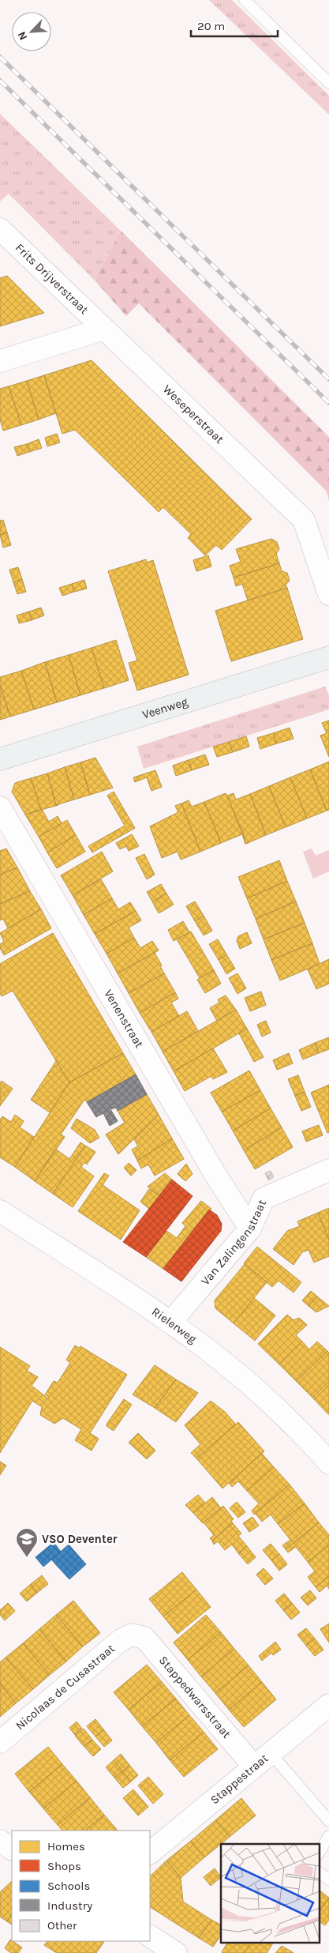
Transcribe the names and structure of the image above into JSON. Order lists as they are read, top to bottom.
{
  "streets": {
    "street": [
      "Frits Drijverstraat",
      "Weseperstraat",
      "Veenweg",
      "Venenstraat",
      "Van Zalingenstraat",
      "Rielerweg",
      "Nicolaas de Cusastraat",
      "Stappedwarsstraat",
      "Stappestraat"
    ]
  },
  "crossings": [
    ["Frits Drijverstraat", "Weseperstraat"],
    ["Venenstraat", "Van Zalingenstraat"],
    ["Van Zalingenstraat", "Rielerweg"],
    ["Nicolaas de Cusastraat", "Stappedwarsstraat"],
    ["Stappedwarsstraat", "Stappestraat"]
  ],
  "places": {
    "school or university": ["VSO Deventer"]
  },
  "legend": [
    "Homes",
    "Shops",
    "Schools",
    "Industry",
    "Other"
  ],
  "scale_bar": "20 m",
  "north": "bottom left"
}
